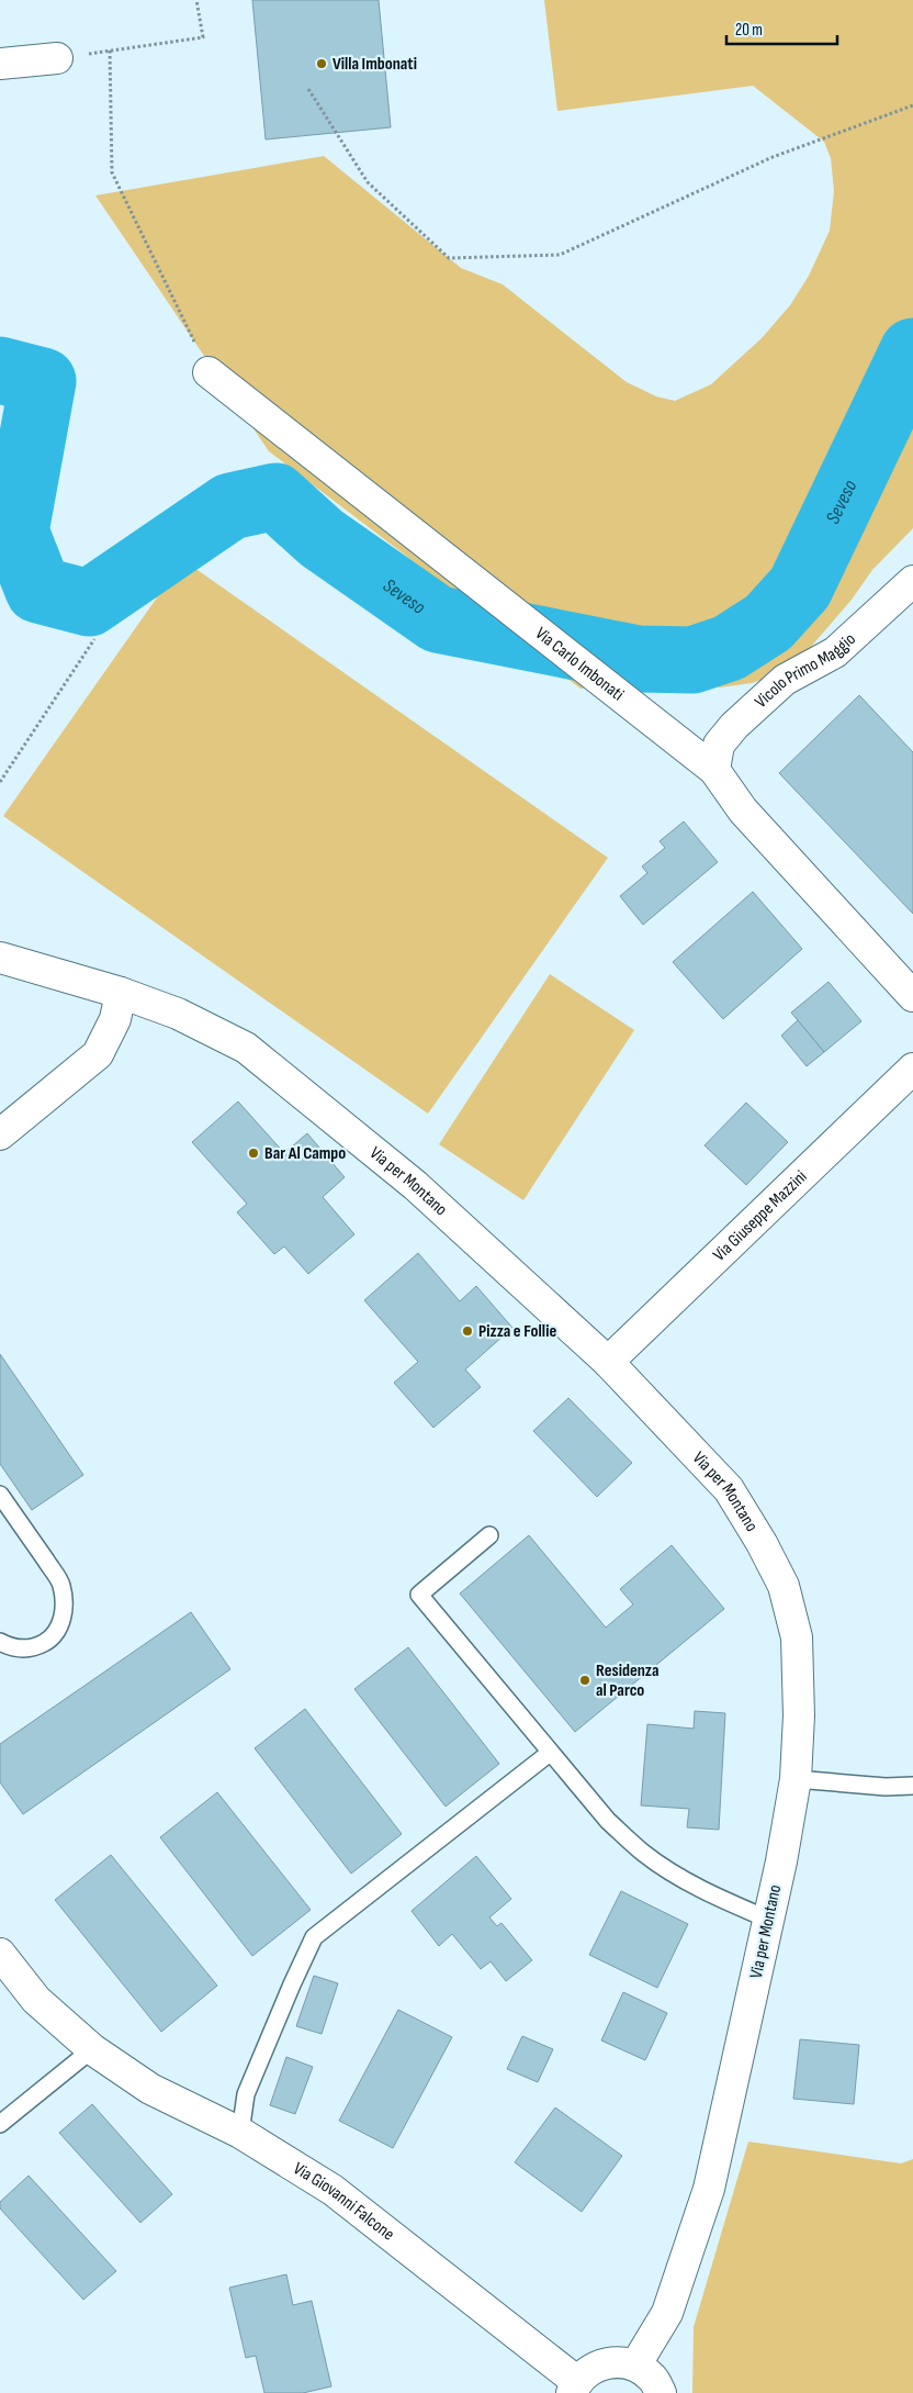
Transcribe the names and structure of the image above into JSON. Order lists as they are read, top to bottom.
{
  "streets": {
    "street": [
      "Via Carlo Imbonati",
      "Vicolo Primo Maggio",
      "Via per Montano",
      "Via Giuseppe Mazzini",
      "Via Giovanni Falcone"
    ]
  },
  "crossings": [
    ["Via Carlo Imbonati", "Vicolo Primo Maggio"],
    ["Via per Montano", "Via Giuseppe Mazzini"]
  ],
  "water": ["Seveso"],
  "places": [
    "Villa Imbonati",
    "Bar Al Campo",
    "Pizza e Follie",
    "Residenza al Parco"
  ],
  "scale_bar": "20 m"
}
